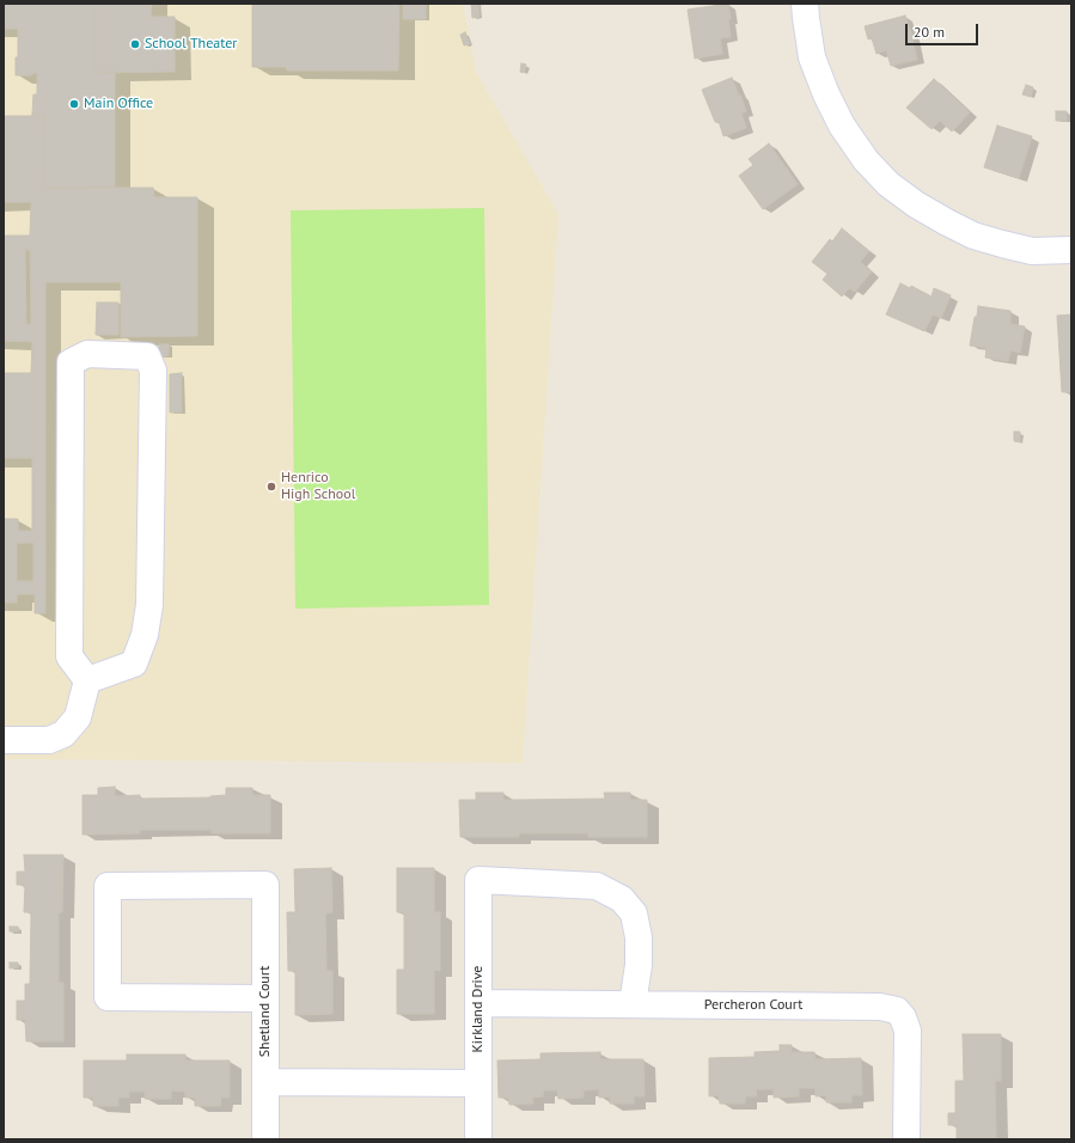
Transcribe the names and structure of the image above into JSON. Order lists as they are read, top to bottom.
{
  "streets": {
    "street": ["Percheron Court", "Kirkland Drive", "Shetland Court"]
  },
  "crossings": [
    ["Percheron Court", "Kirkland Drive"]
  ],
  "places": ["School Theater", "Main Office", "Henrico High School"],
  "scale_bar": "20 m"
}
